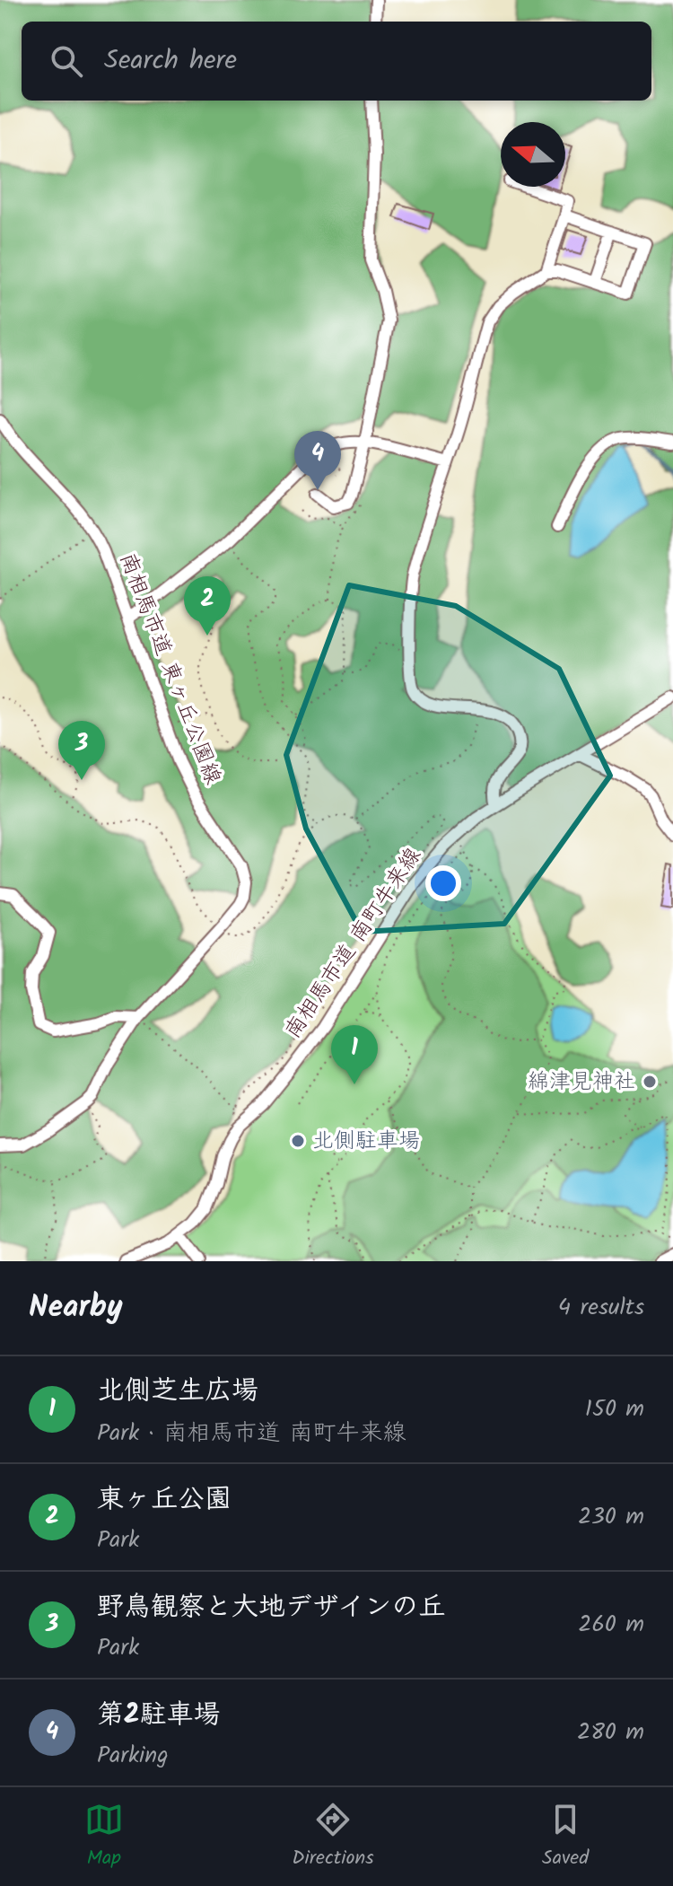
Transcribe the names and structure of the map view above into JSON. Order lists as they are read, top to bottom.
{
  "streets": {
    "street": ["南相馬市道 東ヶ丘公園線", "南相馬市道 南町牛来線"]
  },
  "places": ["綿津見神社", "北側駐車場"],
  "north": "left",
  "page": {
    "search": "Search here",
    "pins": [
      "4",
      "2",
      "3",
      "1"
    ],
    "heading": ["Nearby", "4 results"],
    "list": [
      {
        "mark": "1",
        "name": "北側芝生広場",
        "note": "Park · 南相馬市道 南町牛来線",
        "value": "150 m"
      },
      {
        "mark": "2",
        "name": "東ヶ丘公園",
        "note": "Park",
        "value": "230 m"
      },
      {
        "mark": "3",
        "name": "野鳥観察と大地デザインの丘",
        "note": "Park",
        "value": "260 m"
      },
      {
        "mark": "4",
        "name": "第2駐車場",
        "note": "Parking",
        "value": "280 m"
      }
    ],
    "nav": ["Map", "Directions", "Saved"]
  }
}
